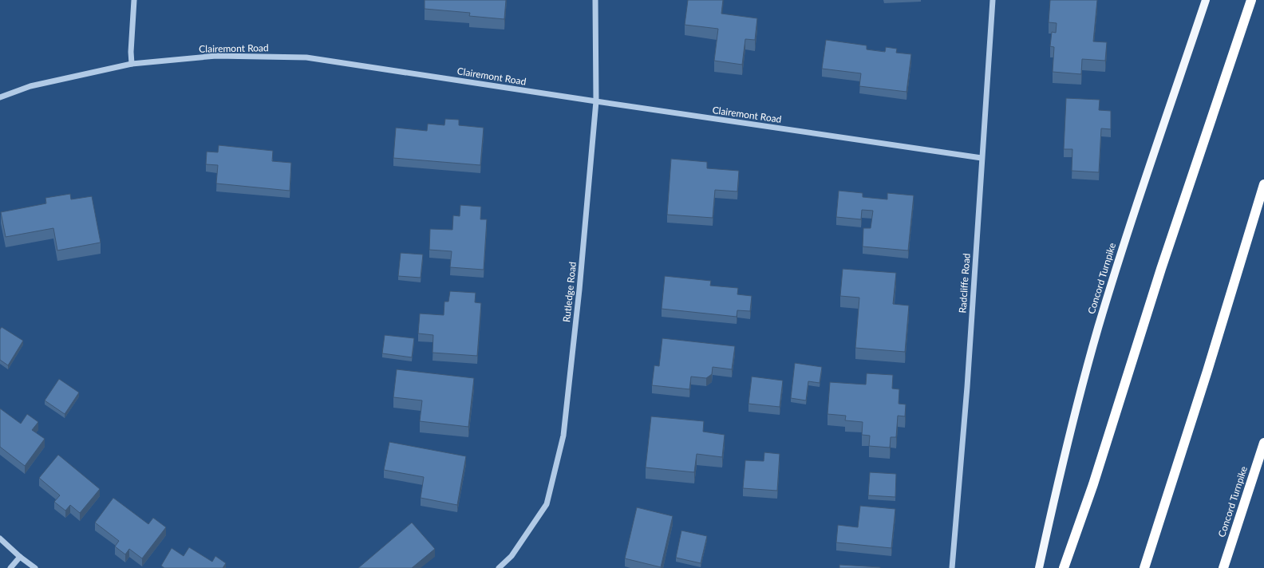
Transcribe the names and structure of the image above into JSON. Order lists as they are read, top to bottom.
{
  "streets": {
    "highway": ["Concord Turnpike"],
    "street": ["Clairemont Road", "Radcliffe Road", "Rutledge Road"]
  },
  "crossings": [
    ["Clairemont Road", "Radcliffe Road"],
    ["Clairemont Road", "Rutledge Road"]
  ]
}
